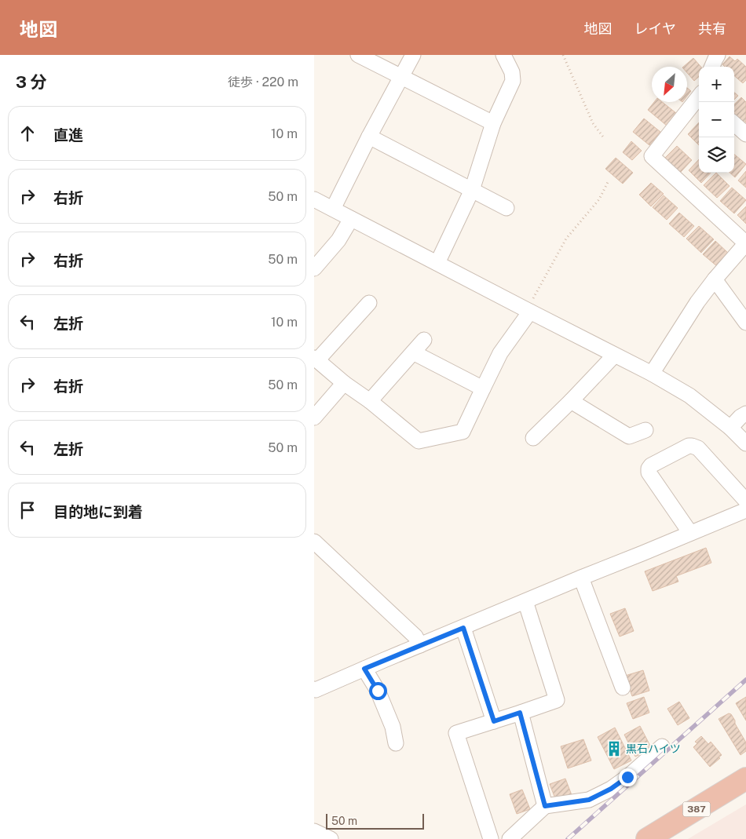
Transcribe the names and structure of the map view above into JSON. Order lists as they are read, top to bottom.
{
  "streets": {
    "highway": ["387"]
  },
  "places": {
    "building": ["黒石ハイツ"]
  },
  "scale_bar": "50 m",
  "north": "bottom left",
  "page": {
    "header": "地図",
    "nav": ["地図", "レイヤ", "共有"],
    "heading": ["3 分", "徒歩 · 220 m"],
    "map_buttons": ["+", "−"],
    "list": [
      ["直進", "10 m"],
      ["右折", "50 m"],
      ["右折", "50 m"],
      ["左折", "10 m"],
      ["右折", "50 m"],
      ["左折", "50 m"],
      "目的地に到着"
    ],
    "scale": "50 m"
  }
}
